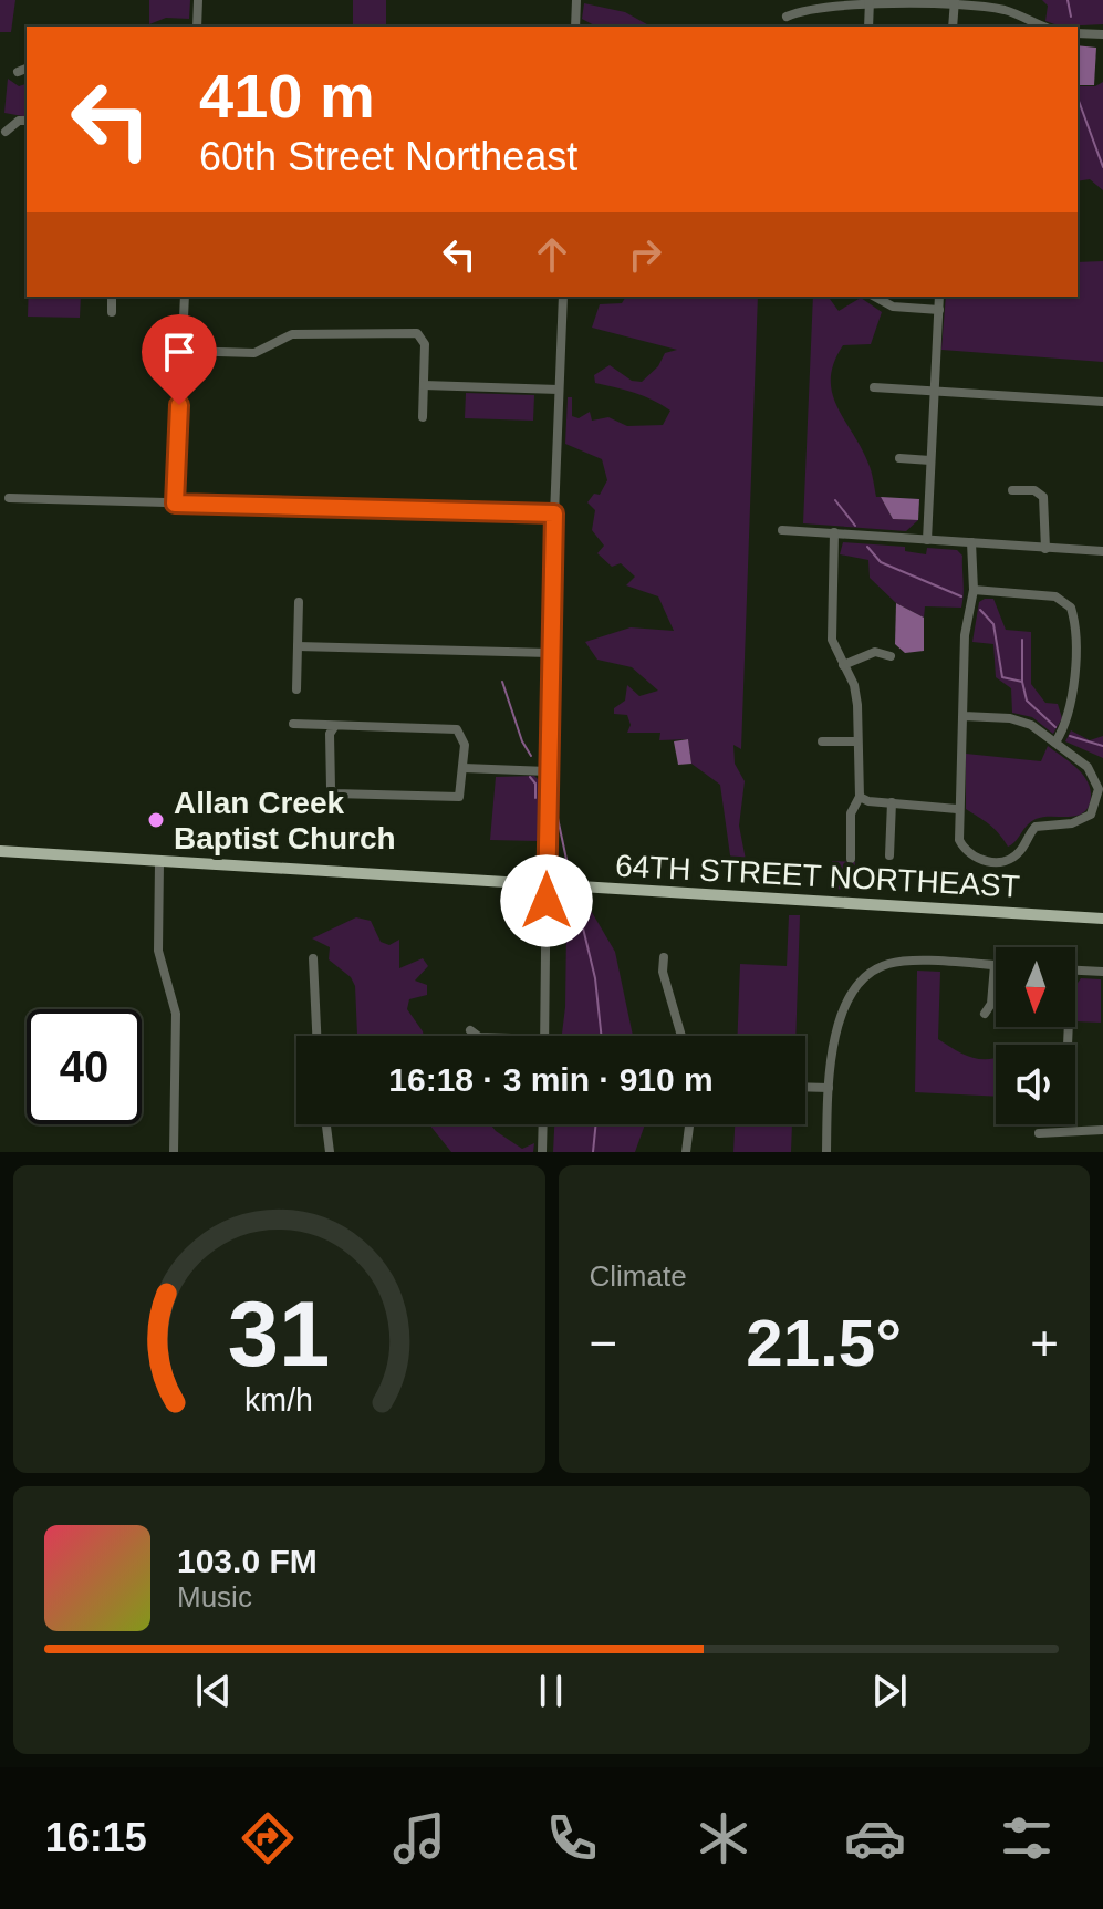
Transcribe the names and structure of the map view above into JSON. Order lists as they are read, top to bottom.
{
  "streets": {
    "main road": ["64TH STREET NORTHEAST"]
  },
  "places": ["Allan Creek Baptist Church"],
  "north": "bottom",
  "page": {
    "turn": ["410 m", "60th Street Northeast"],
    "limit": "40",
    "trip": "16:18 · 3 min · 910 m",
    "tile": "Climate",
    "heat": ["−", "21.5°", "+"],
    "song": ["103.0 FM", "Music"],
    "tabs": "16:15",
    "gauge": ["31", "km/h"]
  }
}
